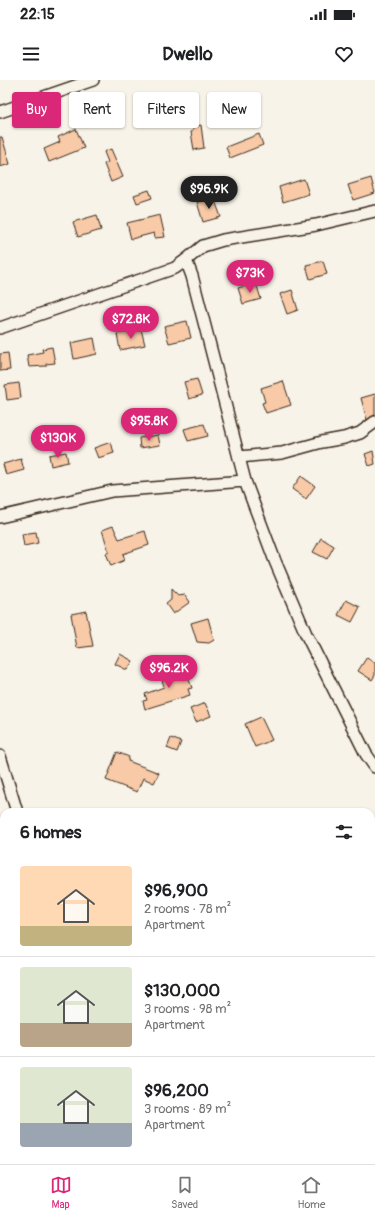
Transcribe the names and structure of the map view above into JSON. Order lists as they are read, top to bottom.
{
  "page": {
    "status": "22:15",
    "header": "Dwello",
    "chip": [
      "Buy",
      "Rent",
      "Filters",
      "New"
    ],
    "price": [
      "$96.9K",
      "$73K",
      "$72.8K",
      "$95.8K",
      "$130K",
      "$96.2K"
    ],
    "heading": "6 homes",
    "list": [
      {
        "name": "$96,900",
        "note": "2 rooms · 78 m² · Apartment"
      },
      {
        "name": "$130,000",
        "note": "3 rooms · 98 m² · Apartment"
      },
      {
        "name": "$96,200",
        "note": "3 rooms · 89 m² · Apartment"
      }
    ],
    "tabs": ["Map", "Saved", "Home"]
  }
}
